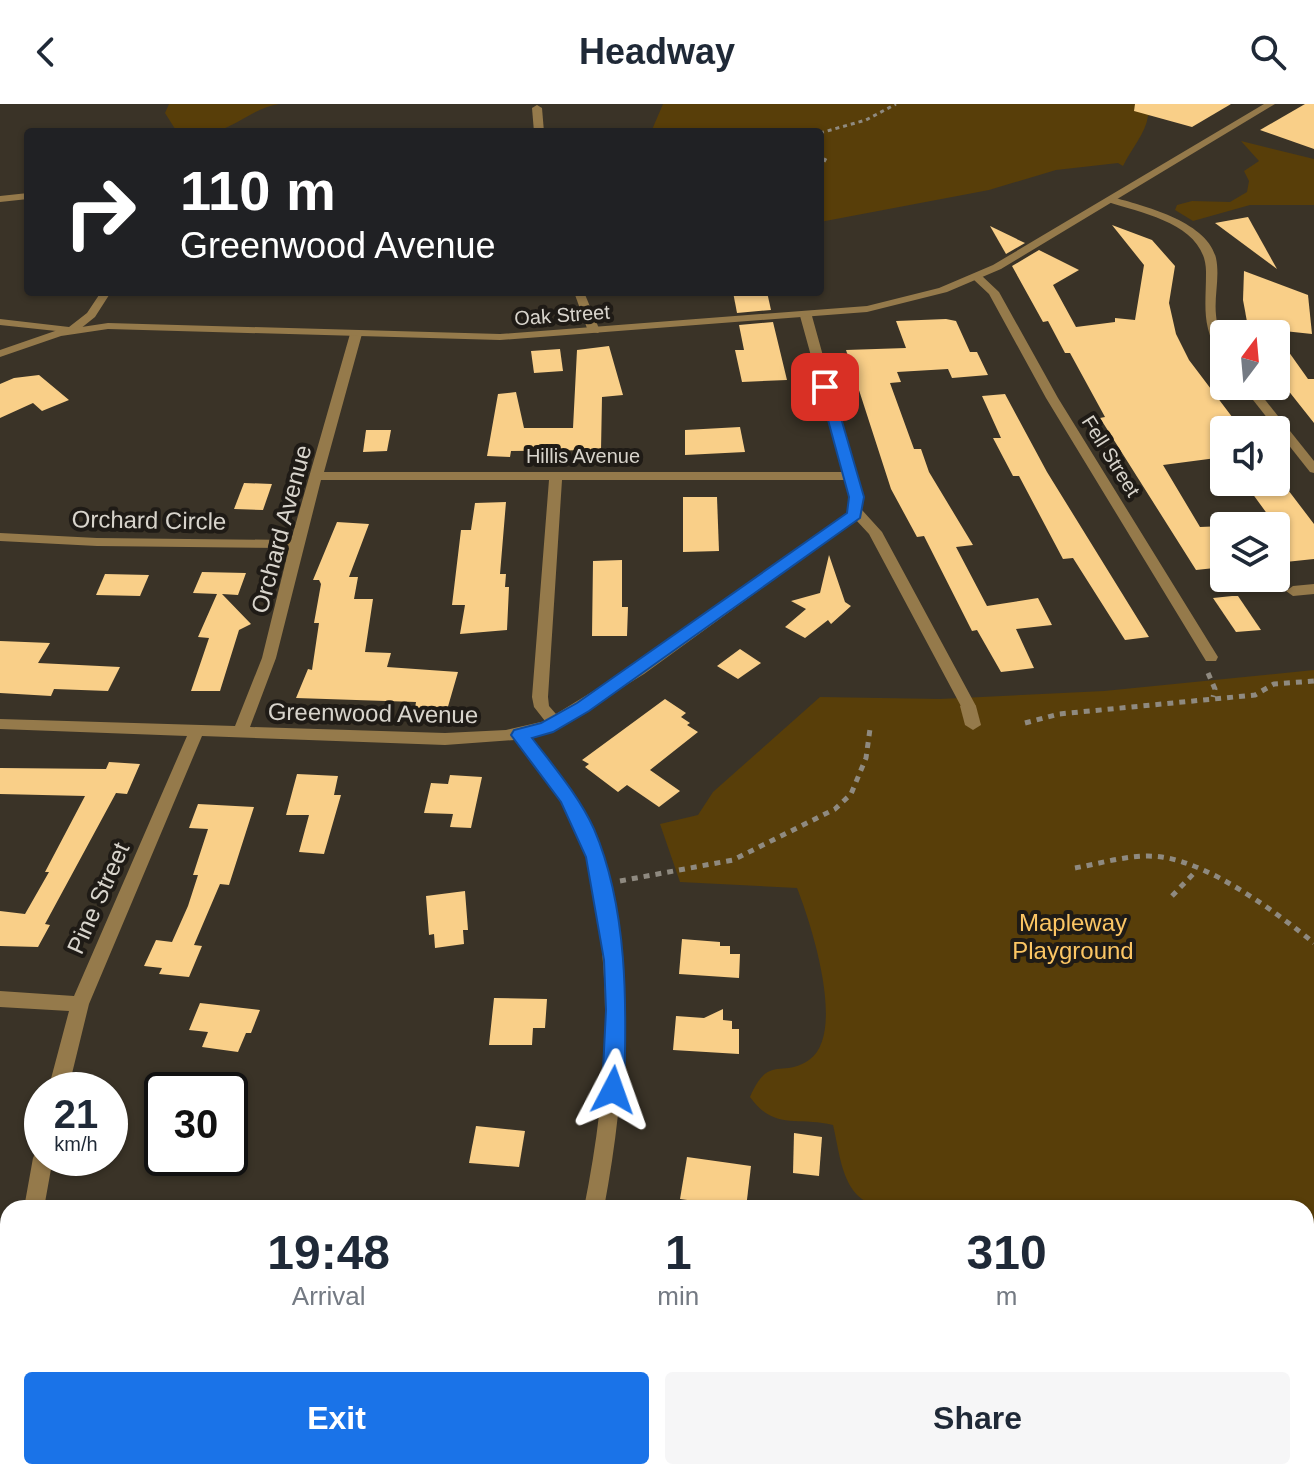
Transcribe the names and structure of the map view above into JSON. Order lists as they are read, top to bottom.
{
  "streets": {
    "street": [
      "Oak Street",
      "Hillis Avenue",
      "Fell Street",
      "Orchard Circle",
      "Orchard Avenue",
      "Greenwood Avenue",
      "Pine Street"
    ]
  },
  "crossings": [
    ["Oak Street", "Fell Street"],
    ["Oak Street", "Orchard Avenue"],
    ["Hillis Avenue", "Orchard Avenue"],
    ["Orchard Circle", "Orchard Avenue"],
    ["Orchard Avenue", "Greenwood Avenue"],
    ["Greenwood Avenue", "Pine Street"]
  ],
  "parks": ["Mapleway Playground"],
  "north": "top",
  "page": {
    "header": "Headway",
    "turn": ["110 m", "Greenwood Avenue"],
    "speed": "21 km/h",
    "limit": "30",
    "eta": [
      "19:48",
      "Arrival",
      "1",
      "min",
      "310",
      "m"
    ],
    "buttons": ["Exit", "Share"]
  }
}
